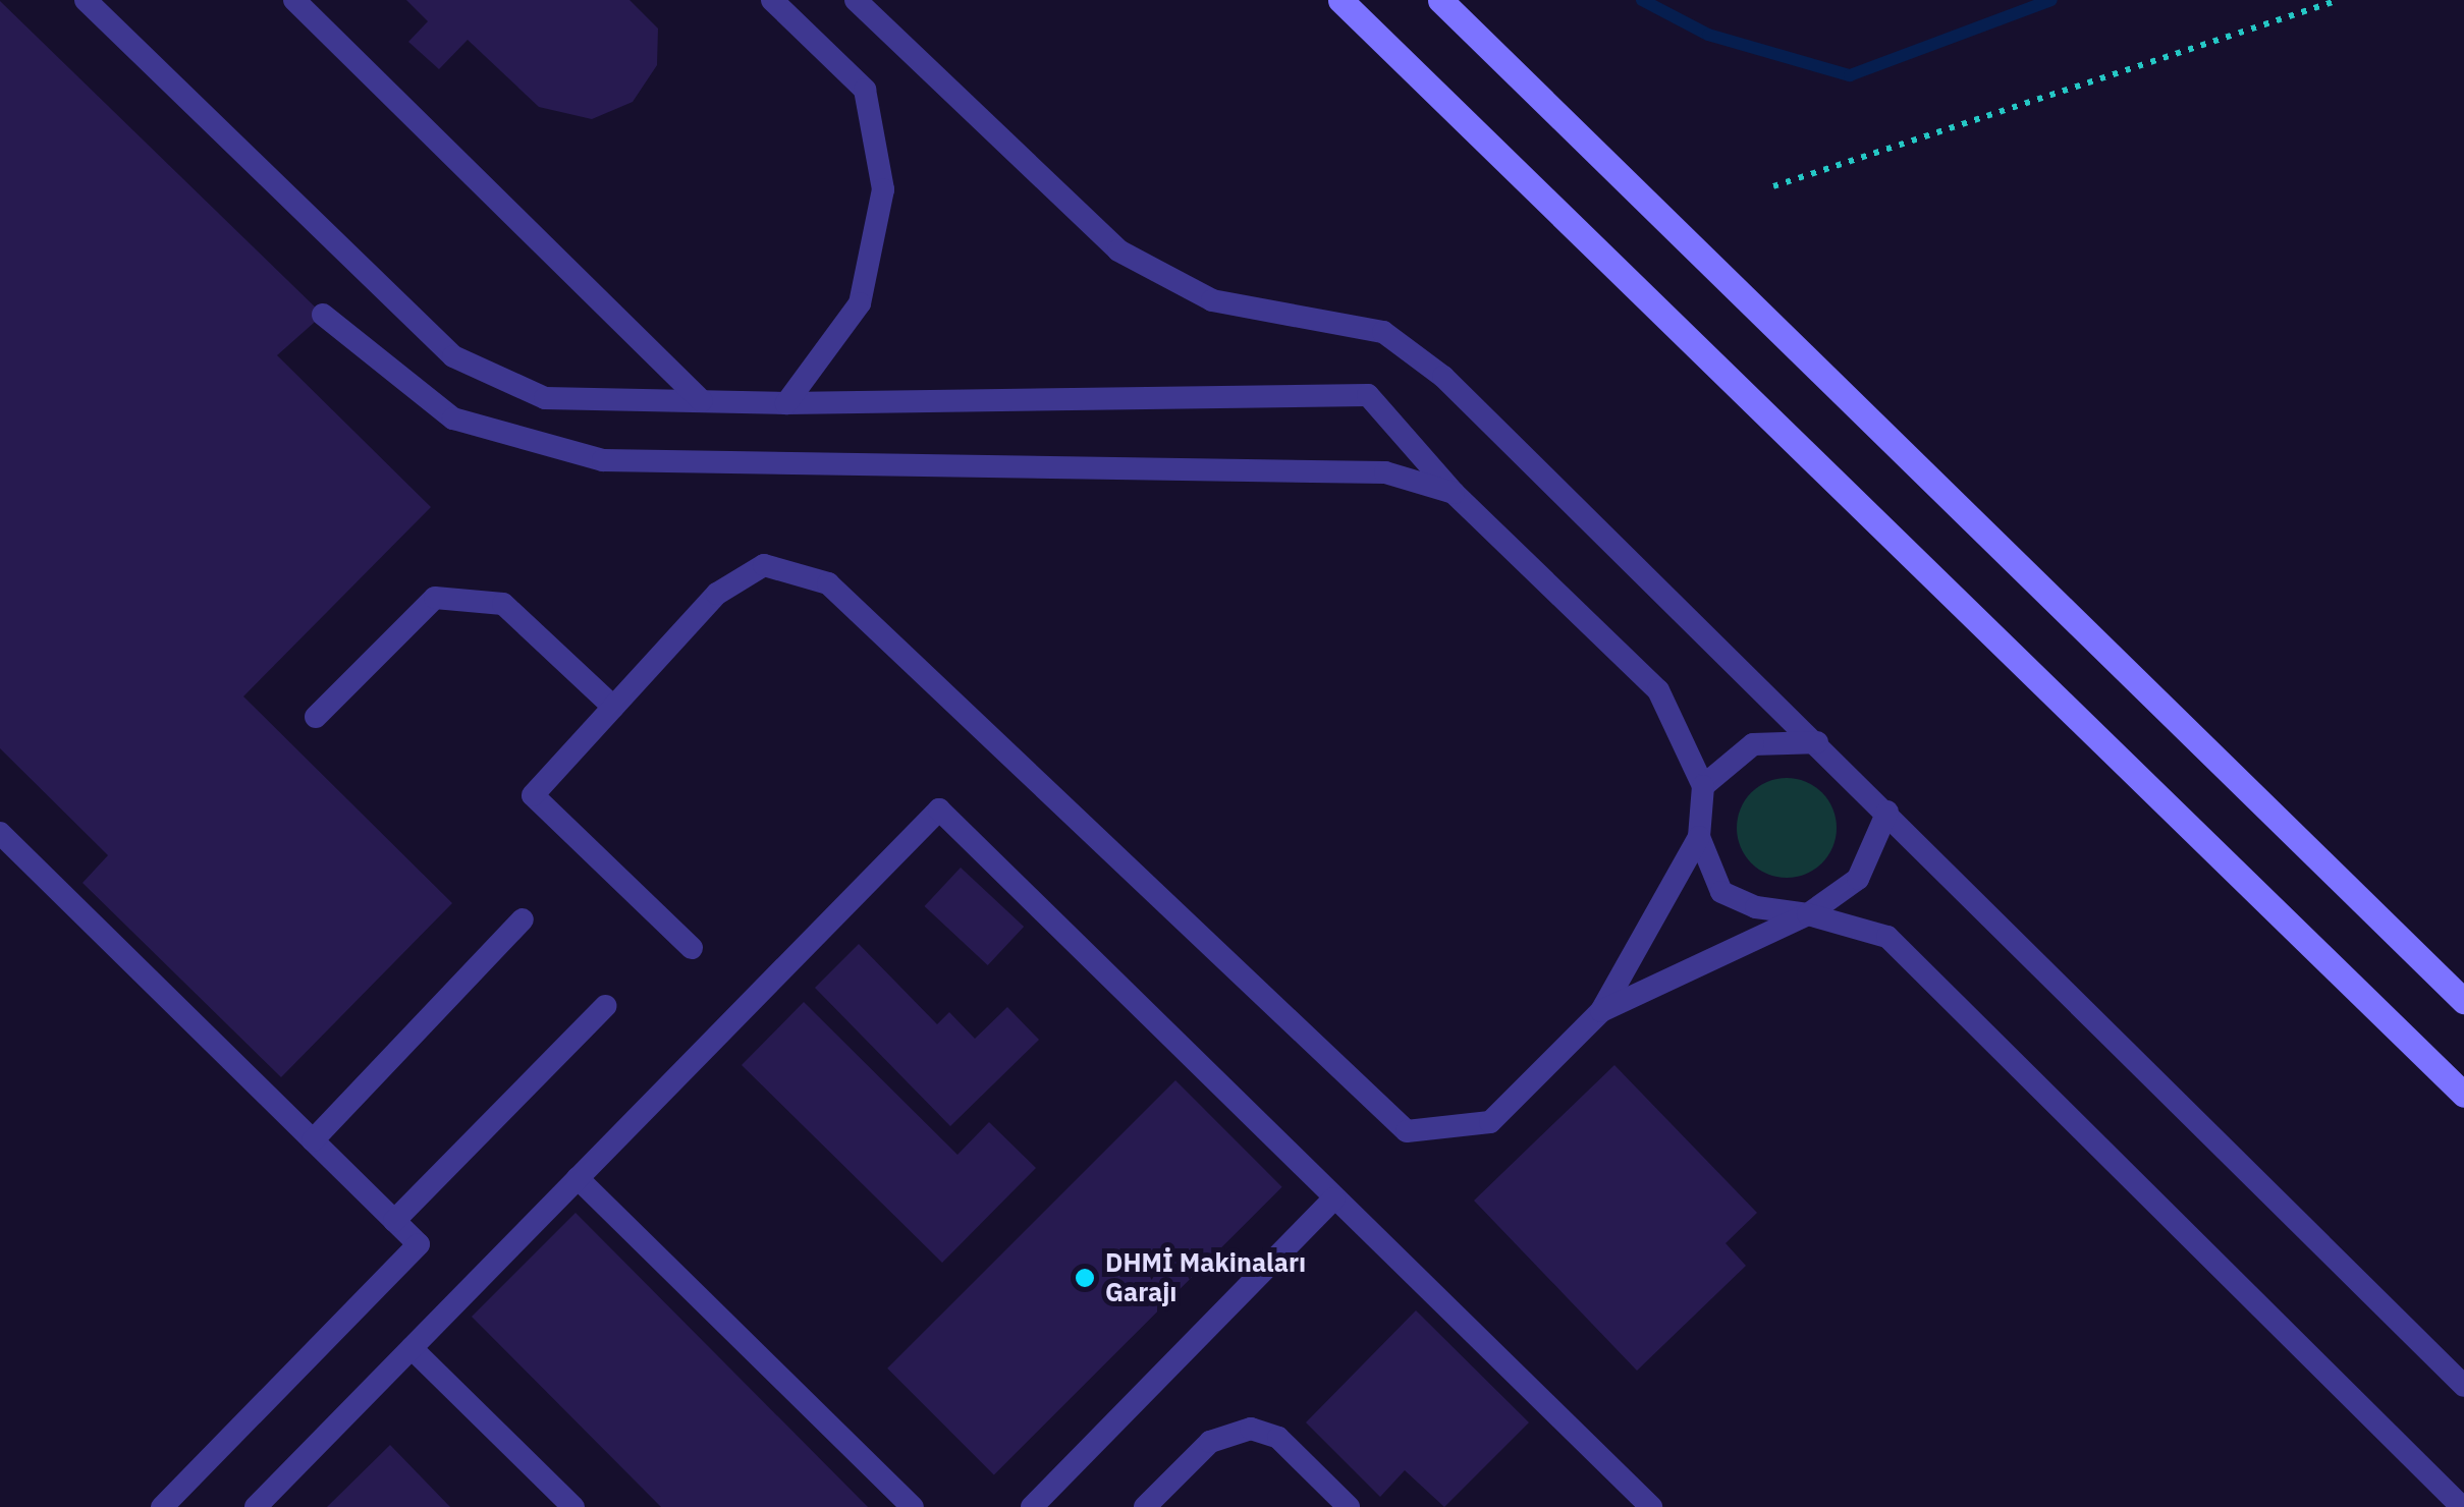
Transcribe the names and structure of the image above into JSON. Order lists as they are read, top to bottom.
{
  "places": ["DHMİ Makinaları Garajı"]
}
